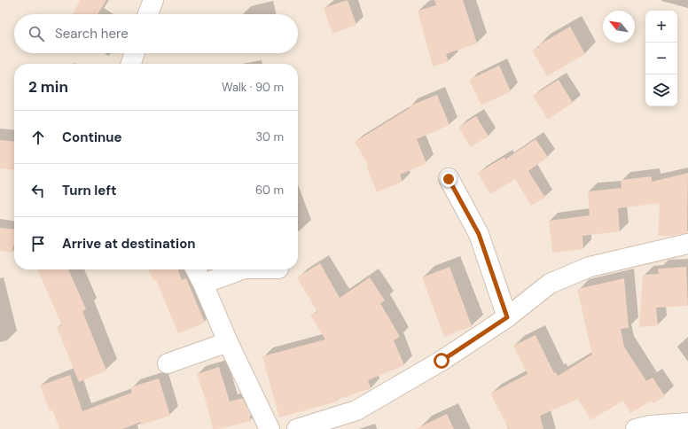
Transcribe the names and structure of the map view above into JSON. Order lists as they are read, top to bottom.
{
  "north": "top left",
  "page": {
    "map_buttons": ["+", "−"],
    "search": "Search here",
    "heading": ["2 min", "Walk · 90 m"],
    "list": [
      ["Continue", "30 m"],
      ["Turn left", "60 m"],
      "Arrive at destination"
    ]
  }
}
